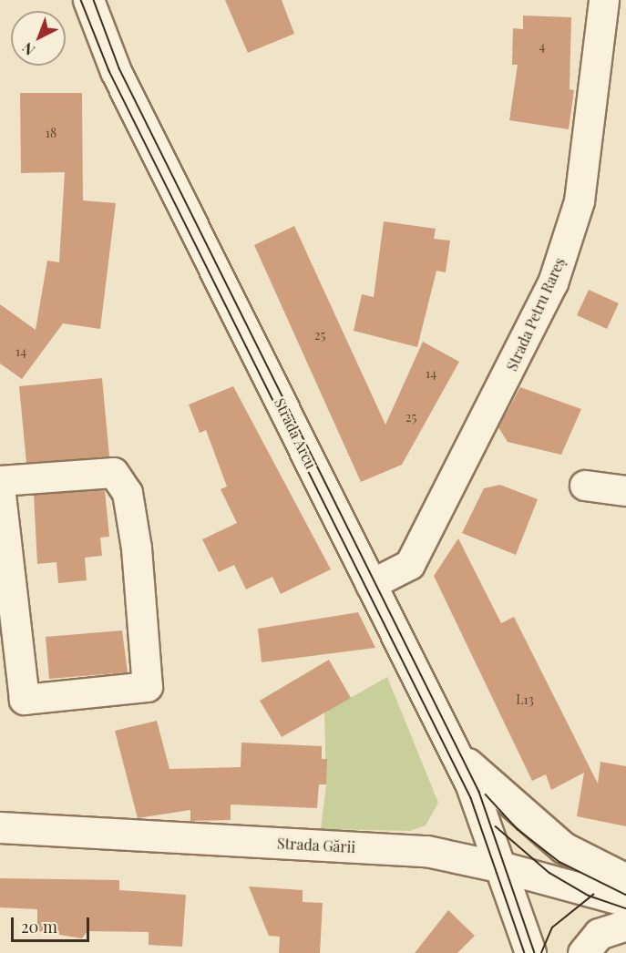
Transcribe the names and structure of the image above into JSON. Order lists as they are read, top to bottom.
{
  "streets": {
    "main road": ["Strada Arcu", "Strada Gării"],
    "street": ["Strada Petru Rareș"]
  },
  "crossings": [
    ["Strada Petru Rareș", "Strada Arcu"],
    ["Strada Arcu", "Strada Gării"]
  ],
  "house_numbers": [
    "4",
    "18",
    "25",
    "14",
    "14",
    "25",
    "L13"
  ],
  "scale_bar": "20 m",
  "north": "bottom left"
}
